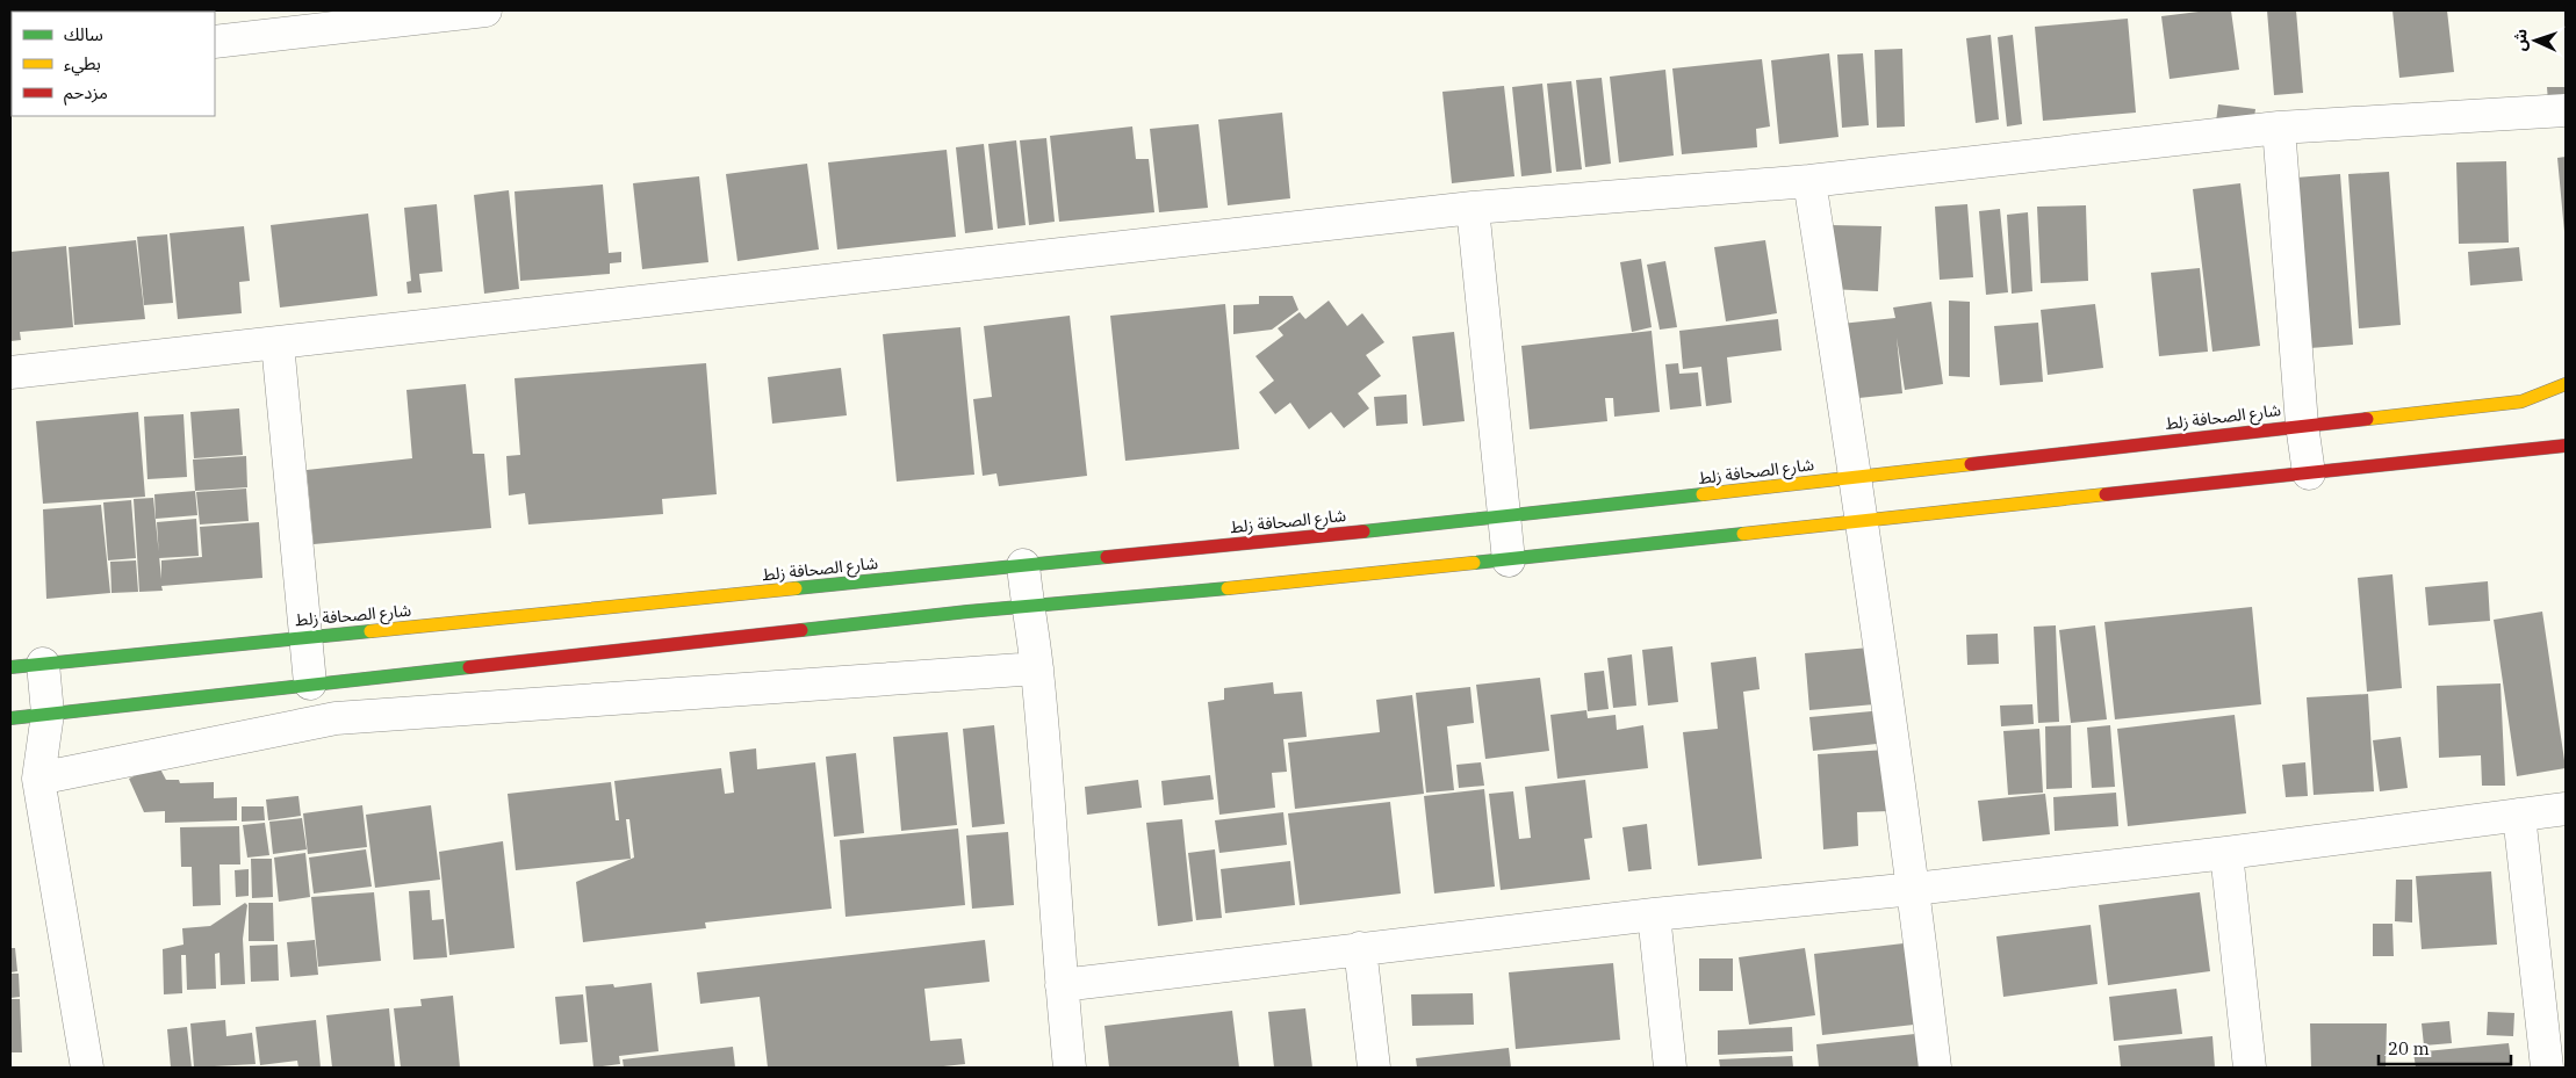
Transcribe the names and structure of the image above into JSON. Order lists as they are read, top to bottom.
{
  "streets": {
    "highway": ["شارع الصحافة زلط"]
  },
  "legend": ["سالك", "بطيء", "مزدحم"],
  "scale_bar": "20 m",
  "north": "left"
}
